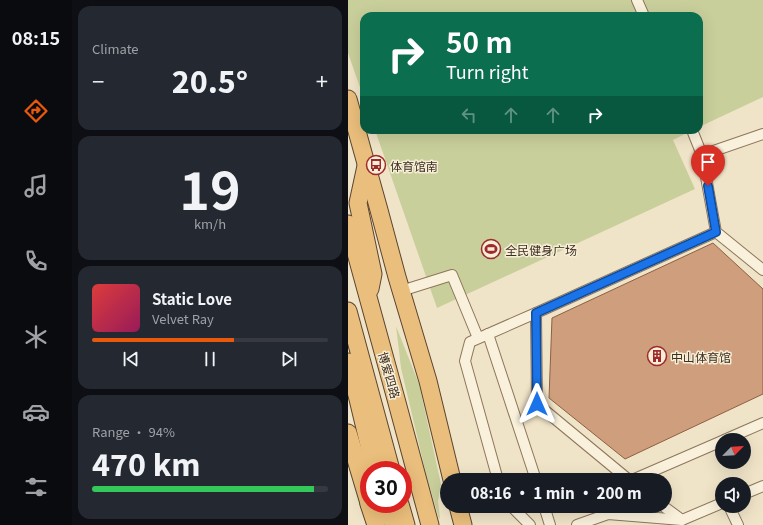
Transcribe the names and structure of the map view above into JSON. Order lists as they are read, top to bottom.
{
  "streets": {
    "highway": ["博爱四路"]
  },
  "places": {
    "bus stop": ["体育馆南"],
    "sports": ["全民健身广场"],
    "building": ["中山体育馆"]
  },
  "north": "top right",
  "page": {
    "tabs": "08:15",
    "tile": [
      "Climate",
      ["19", "km/h"],
      ["Range · 94%", "470 km"]
    ],
    "turn": ["50 m", "Turn right"],
    "heat": ["−", "20.5°", "+"],
    "song": ["Static Love", "Velvet Ray"],
    "limit": "30",
    "trip": "08:16 · 1 min · 200 m"
  }
}
